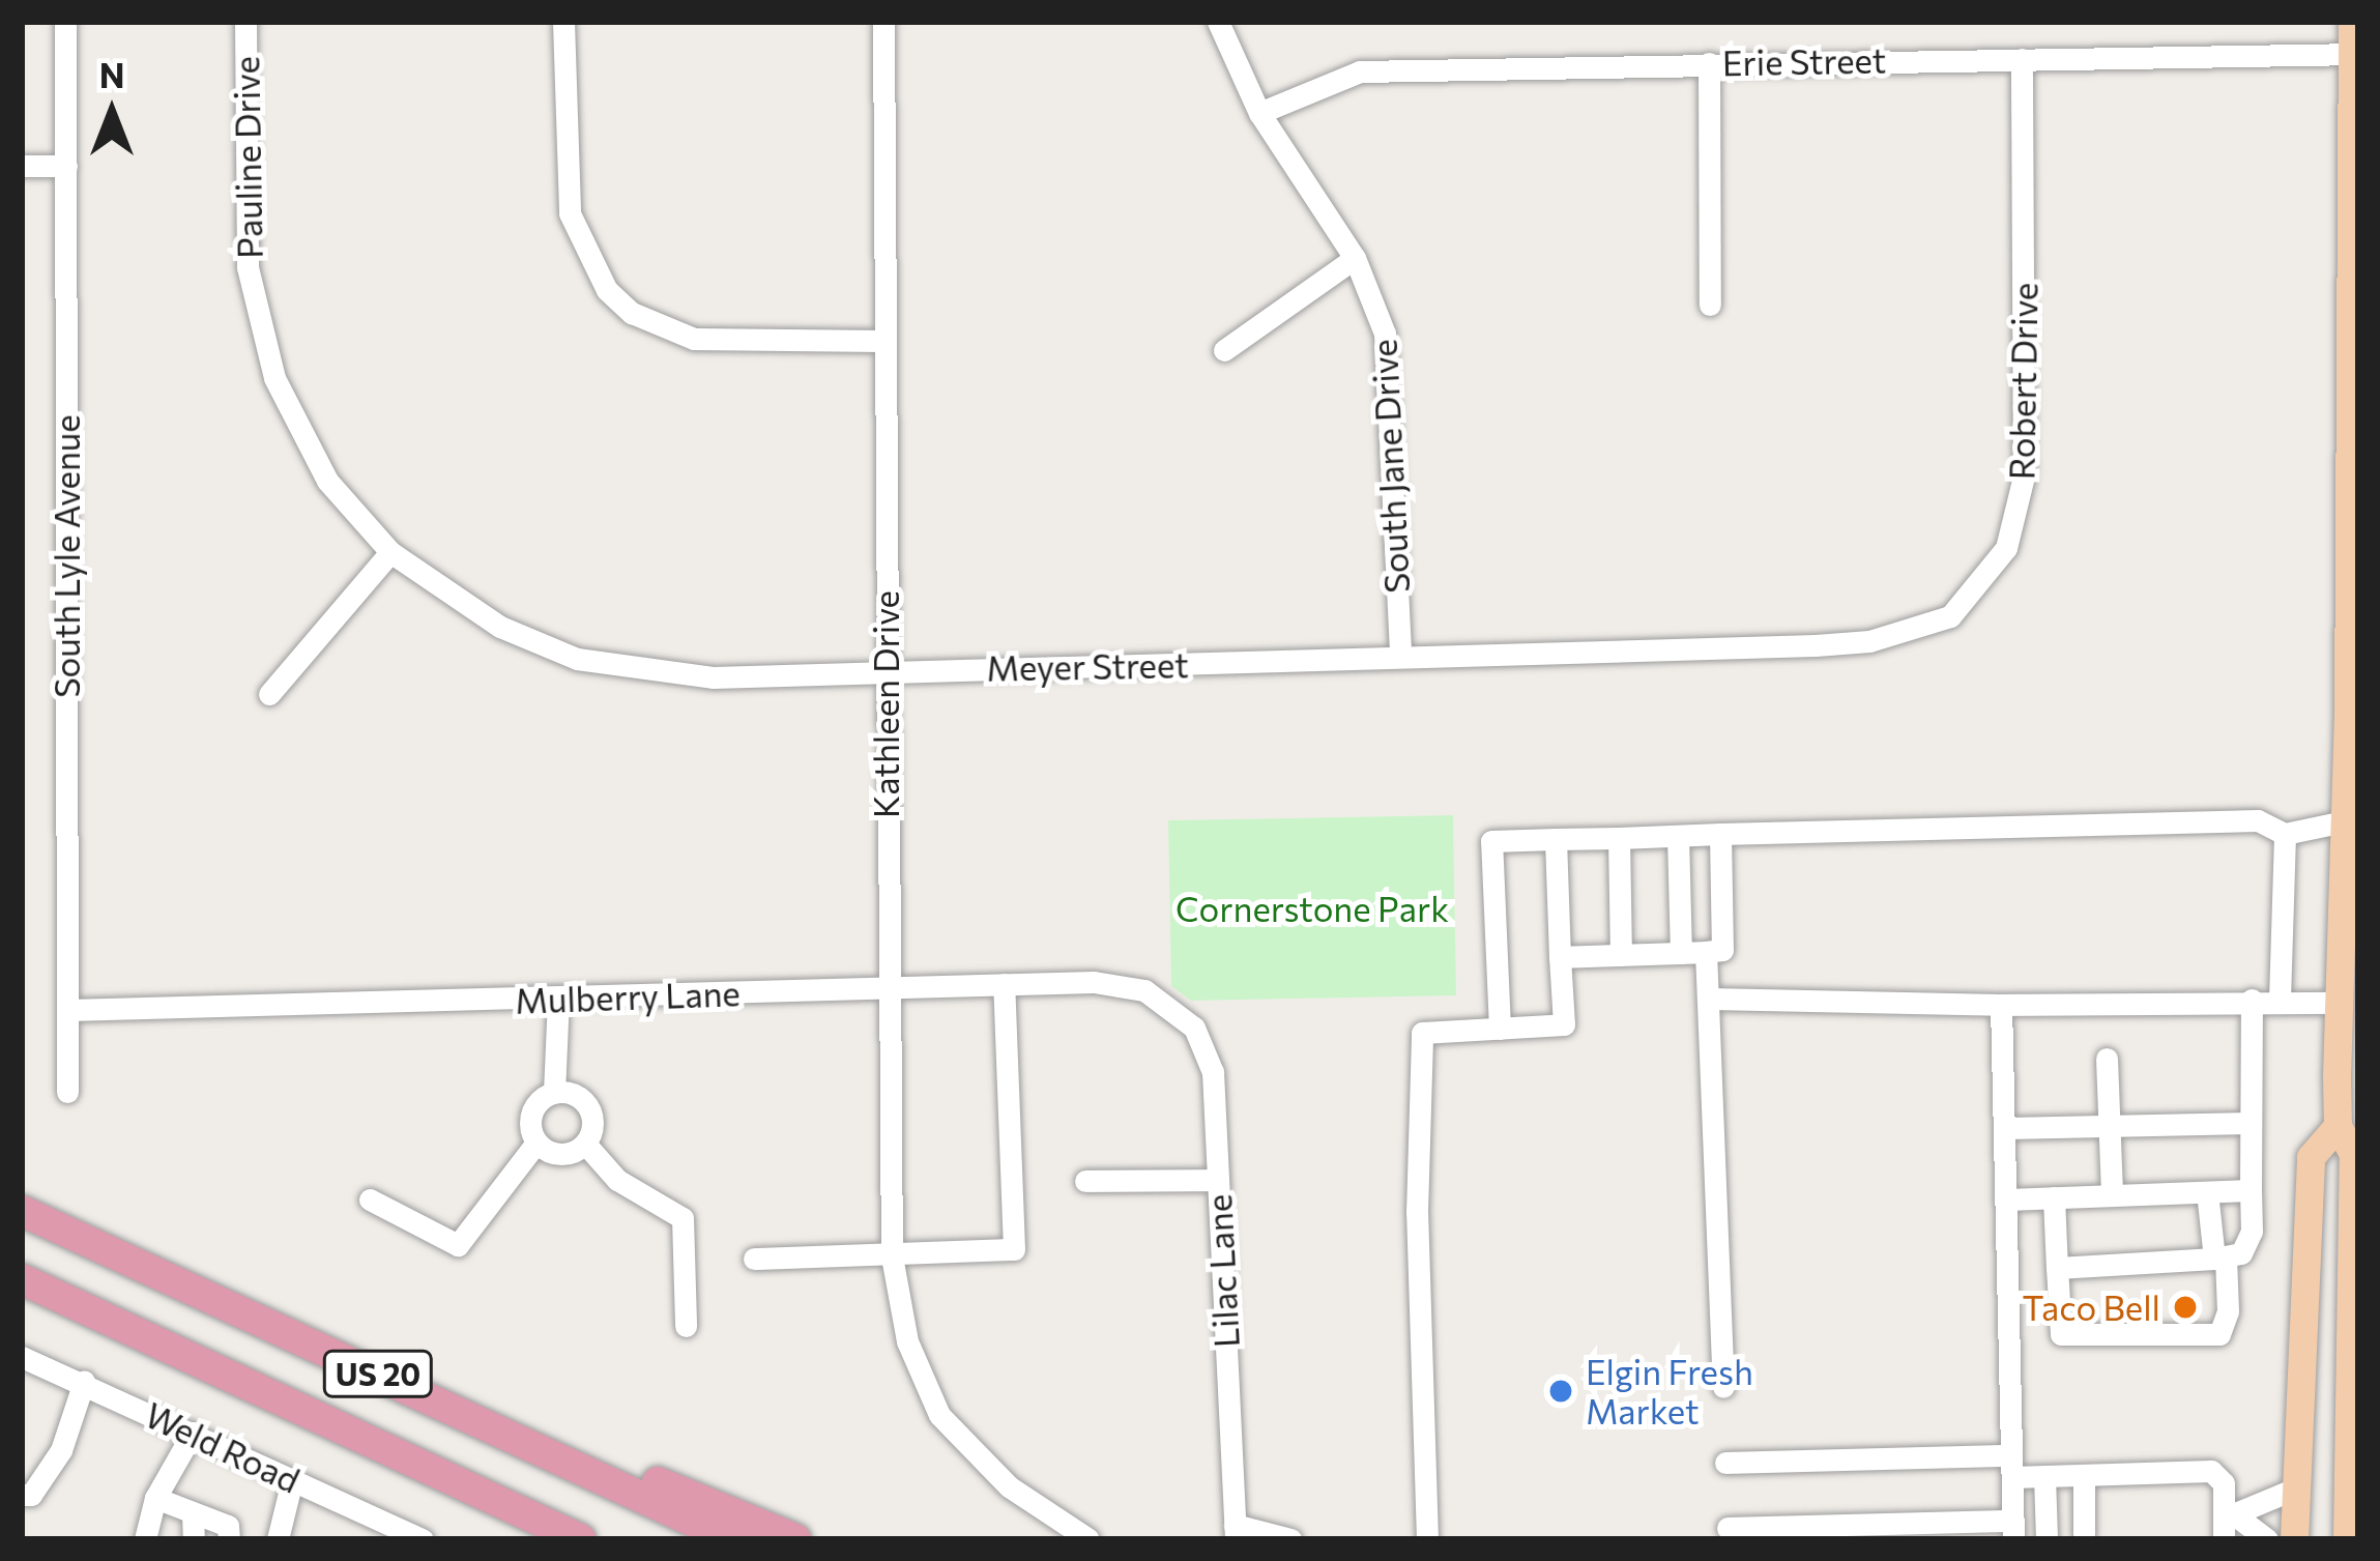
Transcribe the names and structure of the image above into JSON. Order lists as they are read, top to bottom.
{
  "streets": {
    "highway": ["US 20"],
    "street": [
      "Erie Street",
      "Pauline Drive",
      "Robert Drive",
      "South Jane Drive",
      "South Lyle Avenue",
      "Meyer Street",
      "Kathleen Drive",
      "Mulberry Lane",
      "Lilac Lane",
      "Weld Road"
    ]
  },
  "crossings": [
    ["Erie Street", "Robert Drive"],
    ["Erie Street", "South Jane Drive"],
    ["Pauline Drive", "Meyer Street"],
    ["Robert Drive", "Meyer Street"],
    ["South Jane Drive", "Meyer Street"],
    ["South Lyle Avenue", "Mulberry Lane"],
    ["Meyer Street", "Kathleen Drive"],
    ["Kathleen Drive", "Mulberry Lane"],
    ["Mulberry Lane", "Lilac Lane"]
  ],
  "parks": ["Cornerstone Park"],
  "places": ["Taco Bell", "Elgin Fresh Market"],
  "north": "top"
}
